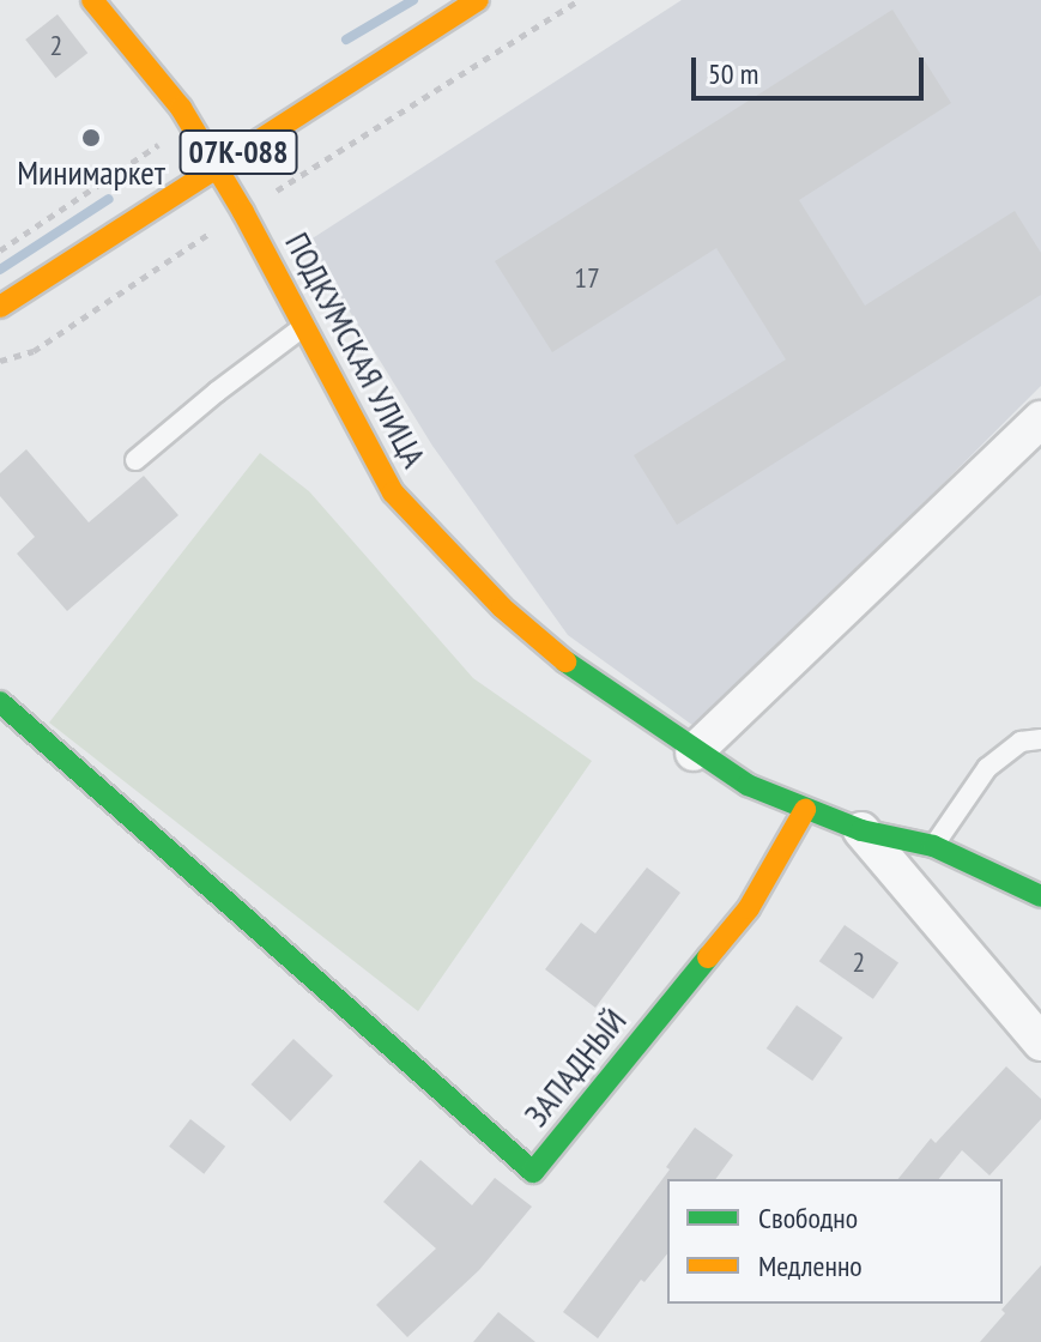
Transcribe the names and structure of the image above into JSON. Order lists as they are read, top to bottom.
{
  "streets": {
    "street": ["07К-088", "ПОДКУМСКАЯ УЛИЦА", "ЗАПАДНЫЙ"]
  },
  "crossings": [
    ["07К-088", "ПОДКУМСКАЯ УЛИЦА"],
    ["ПОДКУМСКАЯ УЛИЦА", "ЗАПАДНЫЙ"]
  ],
  "places": ["Минимаркет"],
  "house_numbers": ["2", "17", "2"],
  "legend": ["Свободно", "Медленно"],
  "scale_bar": "50 m"
}
